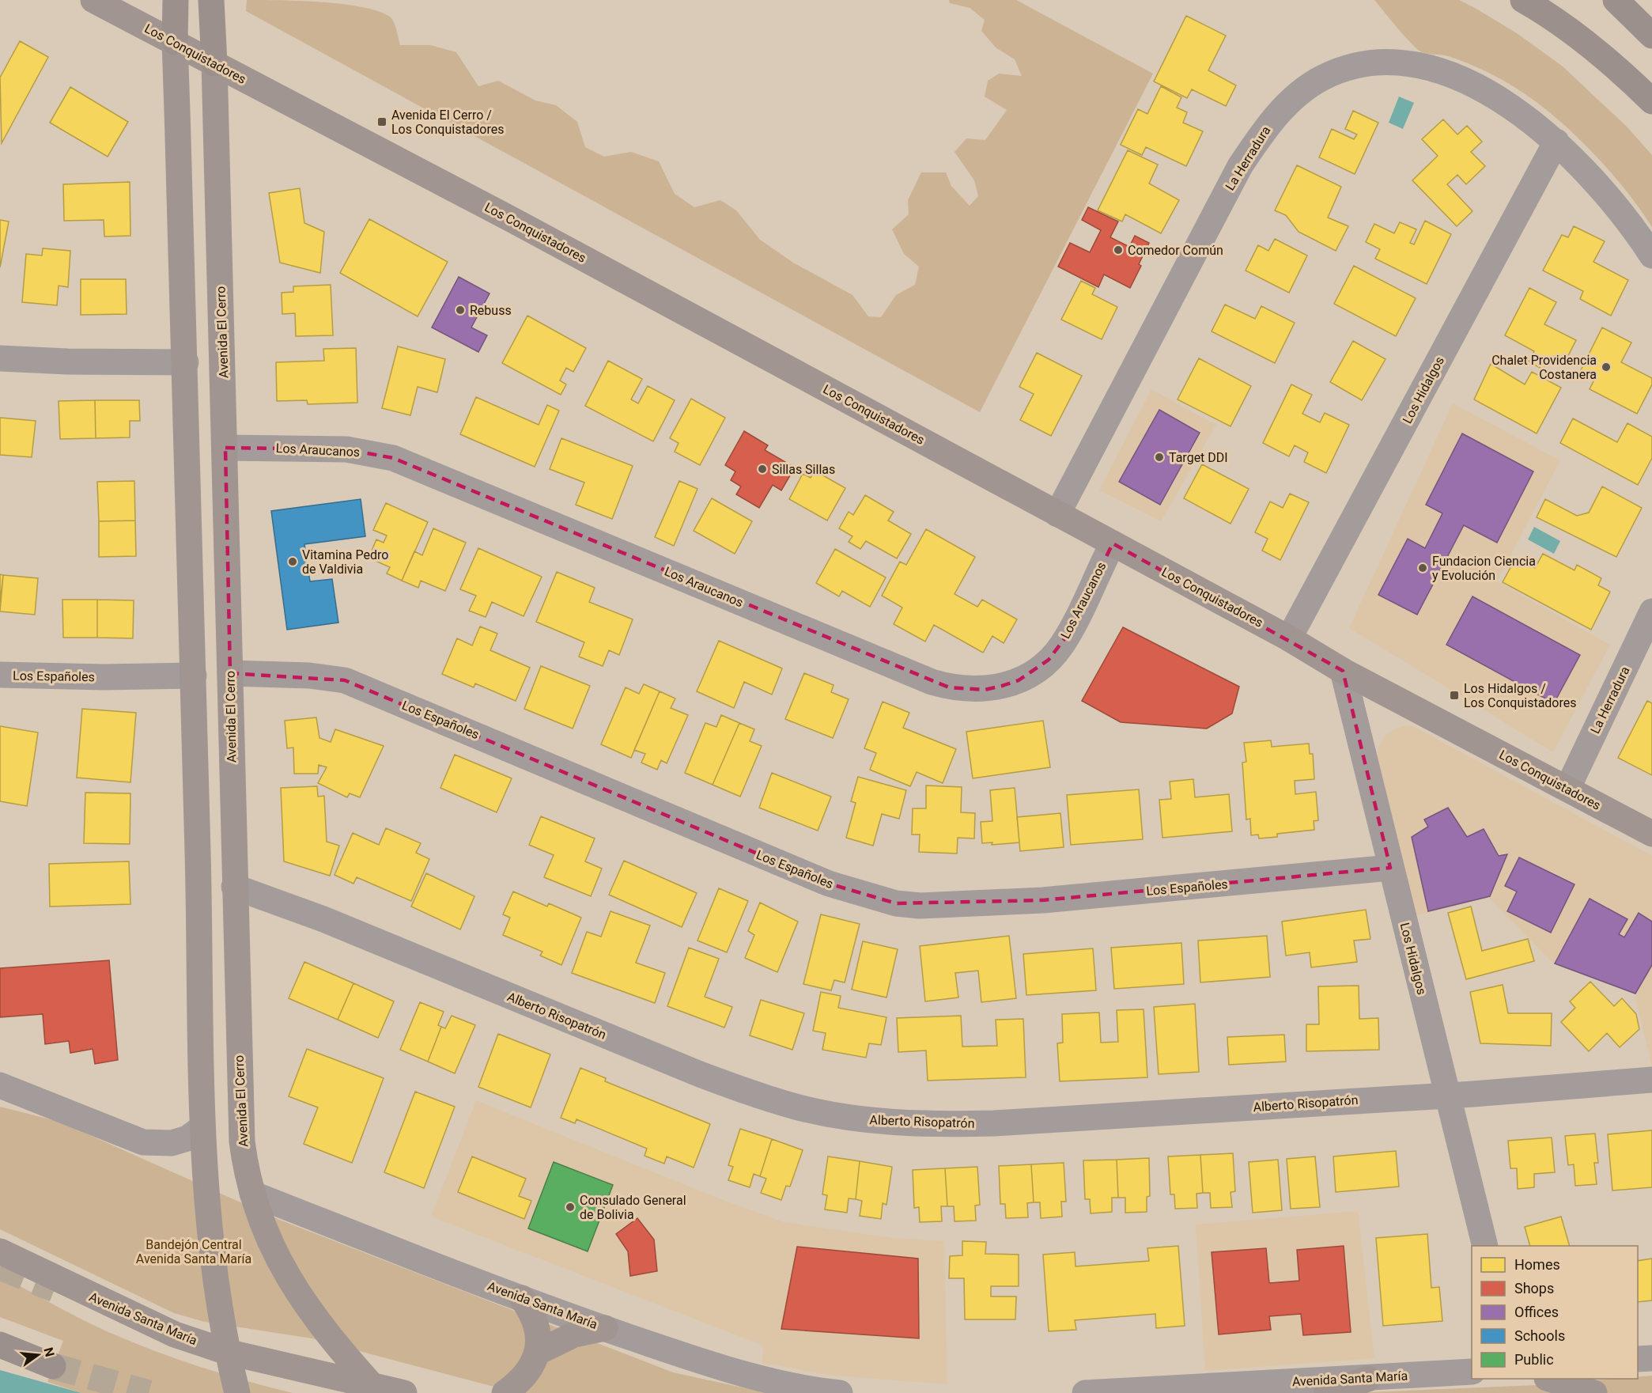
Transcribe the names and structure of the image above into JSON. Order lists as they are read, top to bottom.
{
  "streets": {
    "highway": ["Avenida El Cerro"],
    "main road": ["Los Conquistadores", "Avenida Santa María"],
    "street": [
      "La Herradura",
      "Los Hidalgos",
      "Los Araucanos",
      "Los Españoles",
      "Alberto Risopatrón"
    ]
  },
  "crossings": [
    ["Los Conquistadores", "La Herradura"],
    ["Los Conquistadores", "Avenida El Cerro"],
    ["Los Conquistadores", "Los Hidalgos"],
    ["Los Conquistadores", "Los Araucanos"],
    ["La Herradura", "Los Hidalgos"],
    ["Avenida El Cerro", "Los Araucanos"],
    ["Avenida El Cerro", "Los Españoles"],
    ["Avenida El Cerro", "Alberto Risopatrón"],
    ["Avenida El Cerro", "Avenida Santa María"],
    ["Los Hidalgos", "Los Españoles"],
    ["Los Hidalgos", "Alberto Risopatrón"]
  ],
  "parks": ["Bandejón Central Avenida Santa María"],
  "places": {
    "transit": ["Avenida El Cerro / Los Conquistadores", "Los Hidalgos / Los Conquistadores"],
    "other": [
      "Comedor Común",
      "Rebuss",
      "Chalet Providencia Costanera",
      "Target DDI",
      "Sillas Sillas",
      "Vitamina Pedro de Valdivia",
      "Fundacion Ciencia y Evolución",
      "Consulado General de Bolivia"
    ]
  },
  "legend": [
    "Homes",
    "Shops",
    "Offices",
    "Schools",
    "Public"
  ],
  "north": "right"
}
